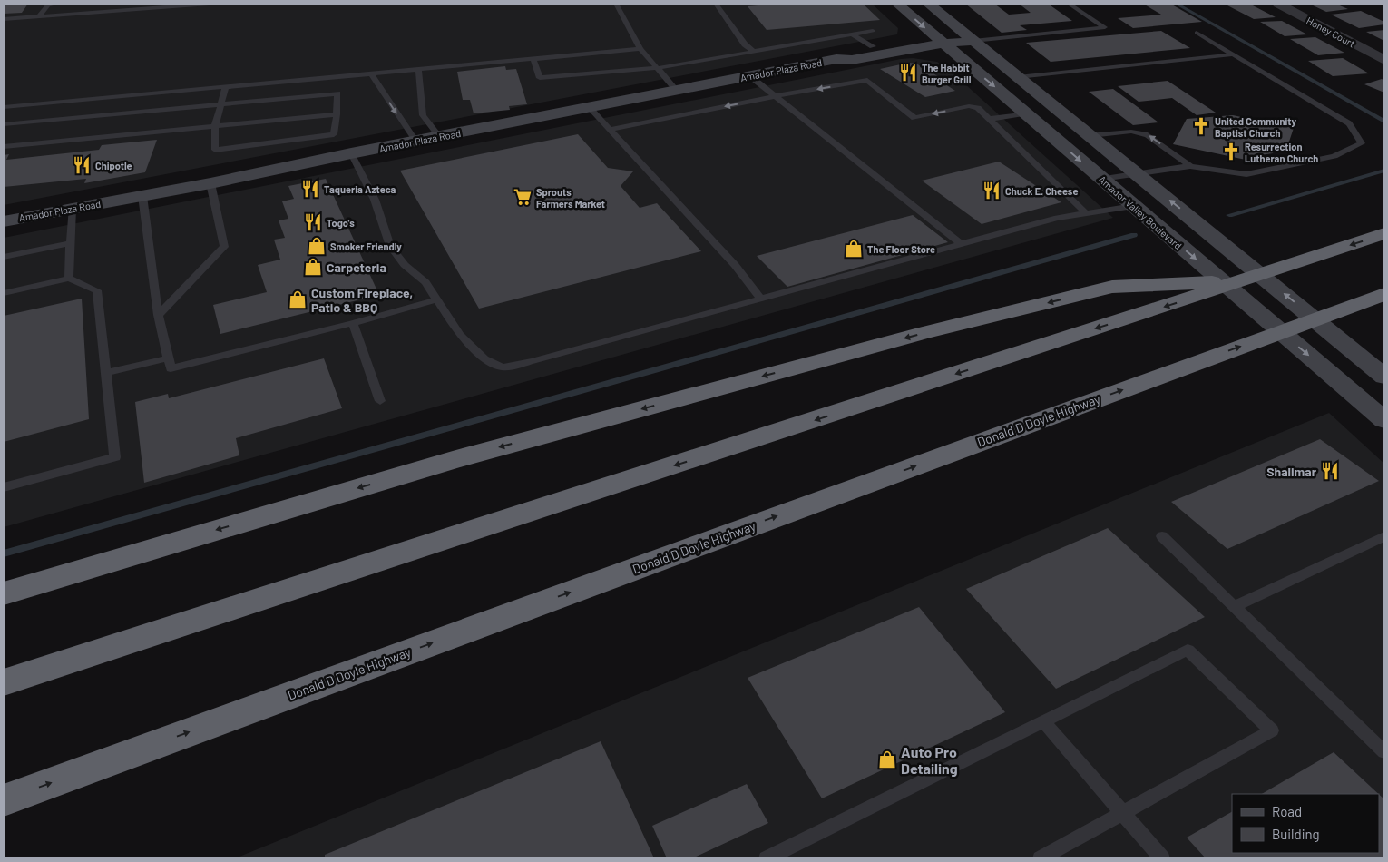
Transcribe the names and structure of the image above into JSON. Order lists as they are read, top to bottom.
{
  "streets": {
    "highway": ["Donald D Doyle Highway"],
    "street": ["Honey Court", "Amador Plaza Road", "Amador Valley Boulevard"]
  },
  "crossings": [
    ["Amador Plaza Road", "Amador Valley Boulevard"]
  ],
  "places": {
    "restaurant": [
      "The Habbit Burger Grill",
      "Chipotle",
      "Taqueria Azteca",
      "Chuck E. Cheese",
      "Togo's",
      "Shalimar"
    ],
    "church": ["United Community Baptist Church", "Resurrection Lutheran Church"],
    "supermarket": ["Sprouts Farmers Market"],
    "shop": [
      "Smoker Friendly",
      "The Floor Store",
      "Carpeteria",
      "Custom Fireplace, Patio & BBQ",
      "Auto Pro Detailing"
    ]
  },
  "legend": ["Road", "Building"]
}
